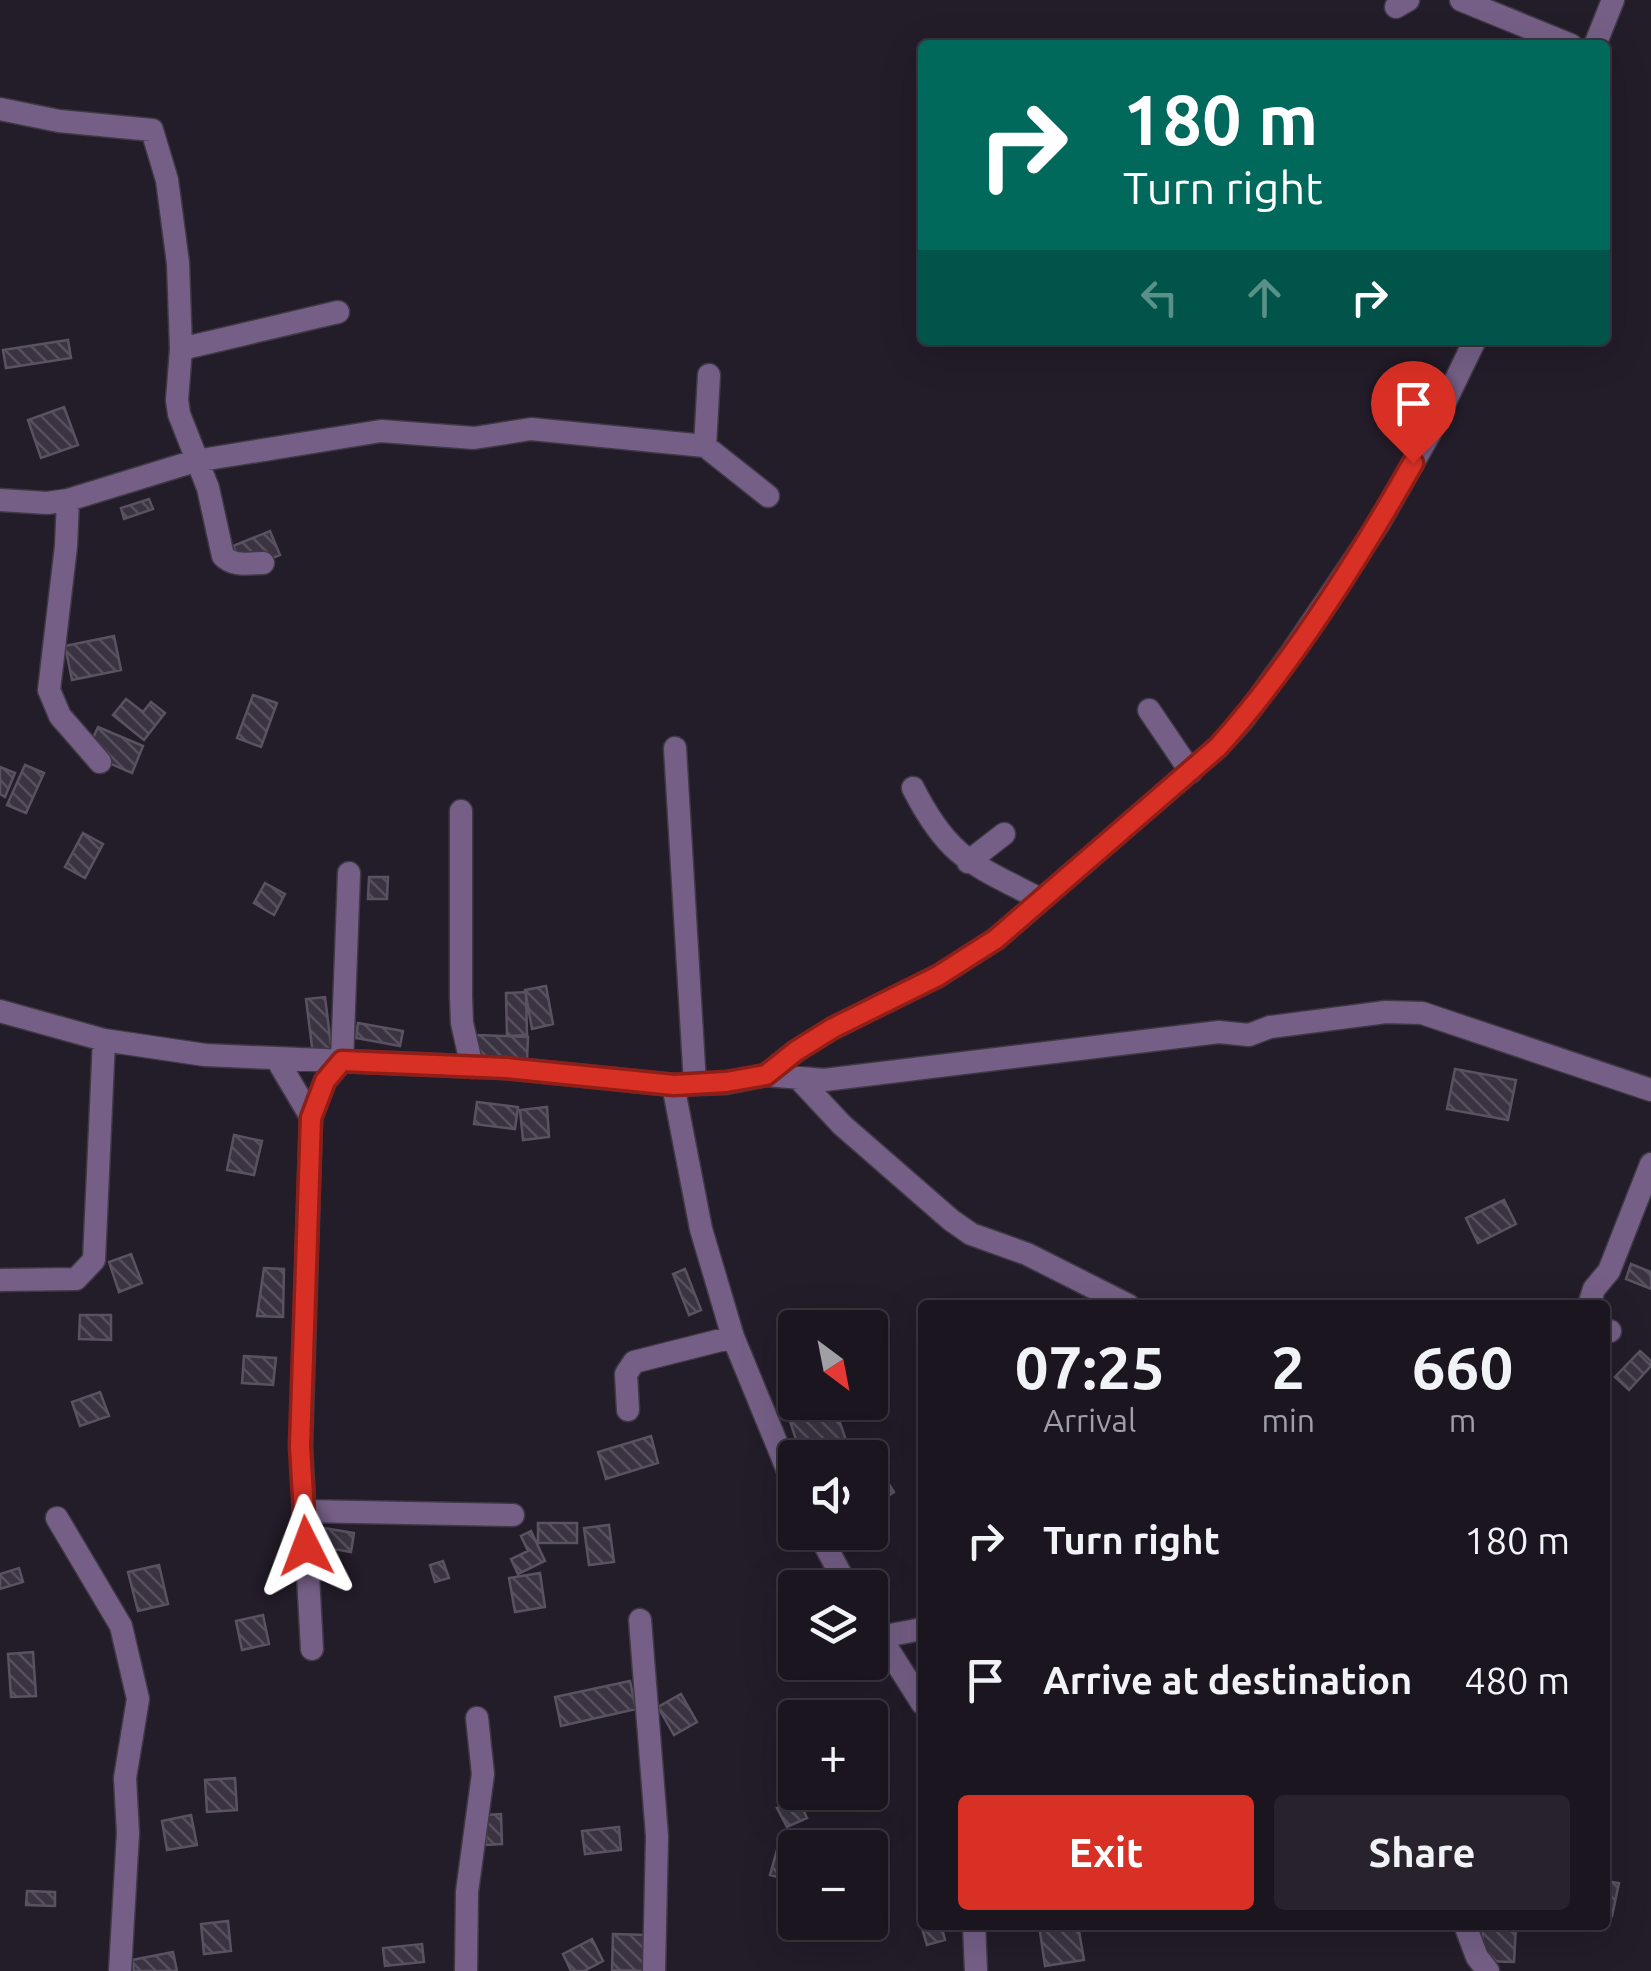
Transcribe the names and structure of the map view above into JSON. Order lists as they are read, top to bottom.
{
  "north": "bottom right",
  "page": {
    "turn": ["180 m", "Turn right"],
    "eta": [
      "07:25",
      "Arrival",
      "2",
      "min",
      "660",
      "m"
    ],
    "map_buttons": ["+", "−"],
    "list": [
      {
        "name": "Turn right",
        "value": "180 m"
      },
      {
        "name": "Arrive at destination",
        "value": "480 m"
      }
    ],
    "buttons": ["Exit", "Share"]
  }
}
